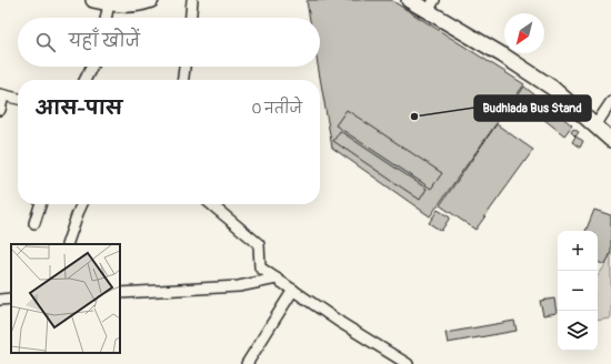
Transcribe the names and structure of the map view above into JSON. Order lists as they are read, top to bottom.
{
  "places": ["Budhlada Bus Stand"],
  "north": "bottom left",
  "page": {
    "search": "यहाँ खोजें",
    "heading": ["आस-पास", "0 नतीजे"],
    "map_buttons": ["+", "−"]
  }
}
